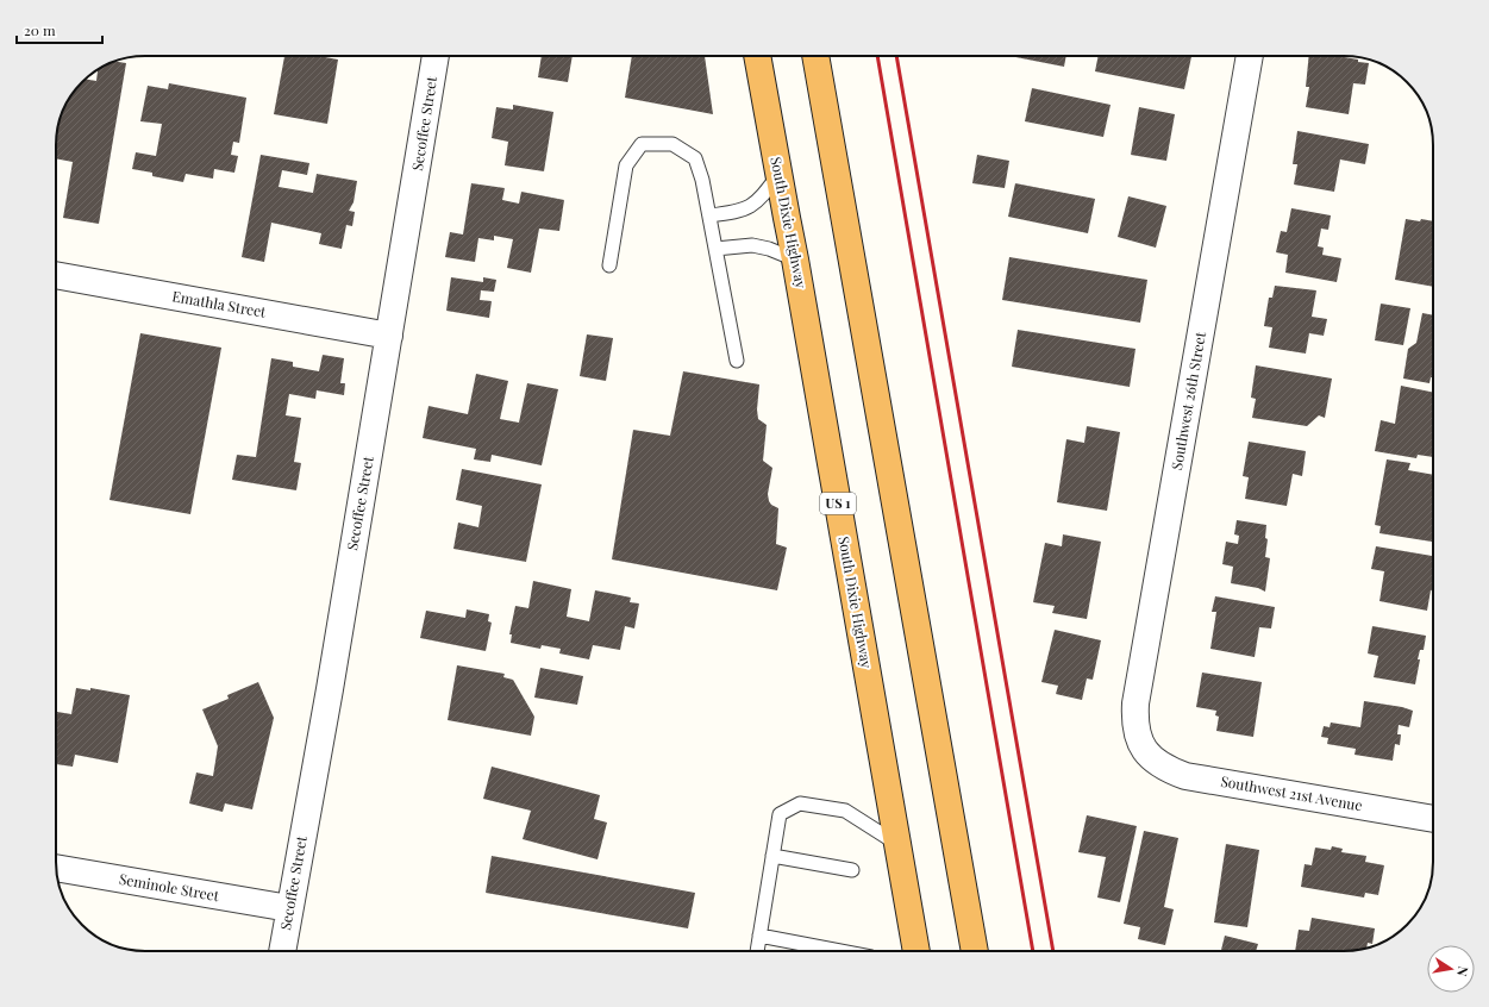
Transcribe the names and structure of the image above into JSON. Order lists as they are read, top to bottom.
{
  "streets": {
    "highway": ["South Dixie Highway", "US 1"],
    "street": [
      "Secoffee Street",
      "Emathla Street",
      "Southwest 26th Street",
      "Southwest 21st Avenue",
      "Seminole Street"
    ]
  },
  "crossings": [
    ["Secoffee Street", "Emathla Street"],
    ["Secoffee Street", "Seminole Street"],
    ["Southwest 26th Street", "Southwest 21st Avenue"]
  ],
  "scale_bar": "20 m",
  "north": "right"
}
